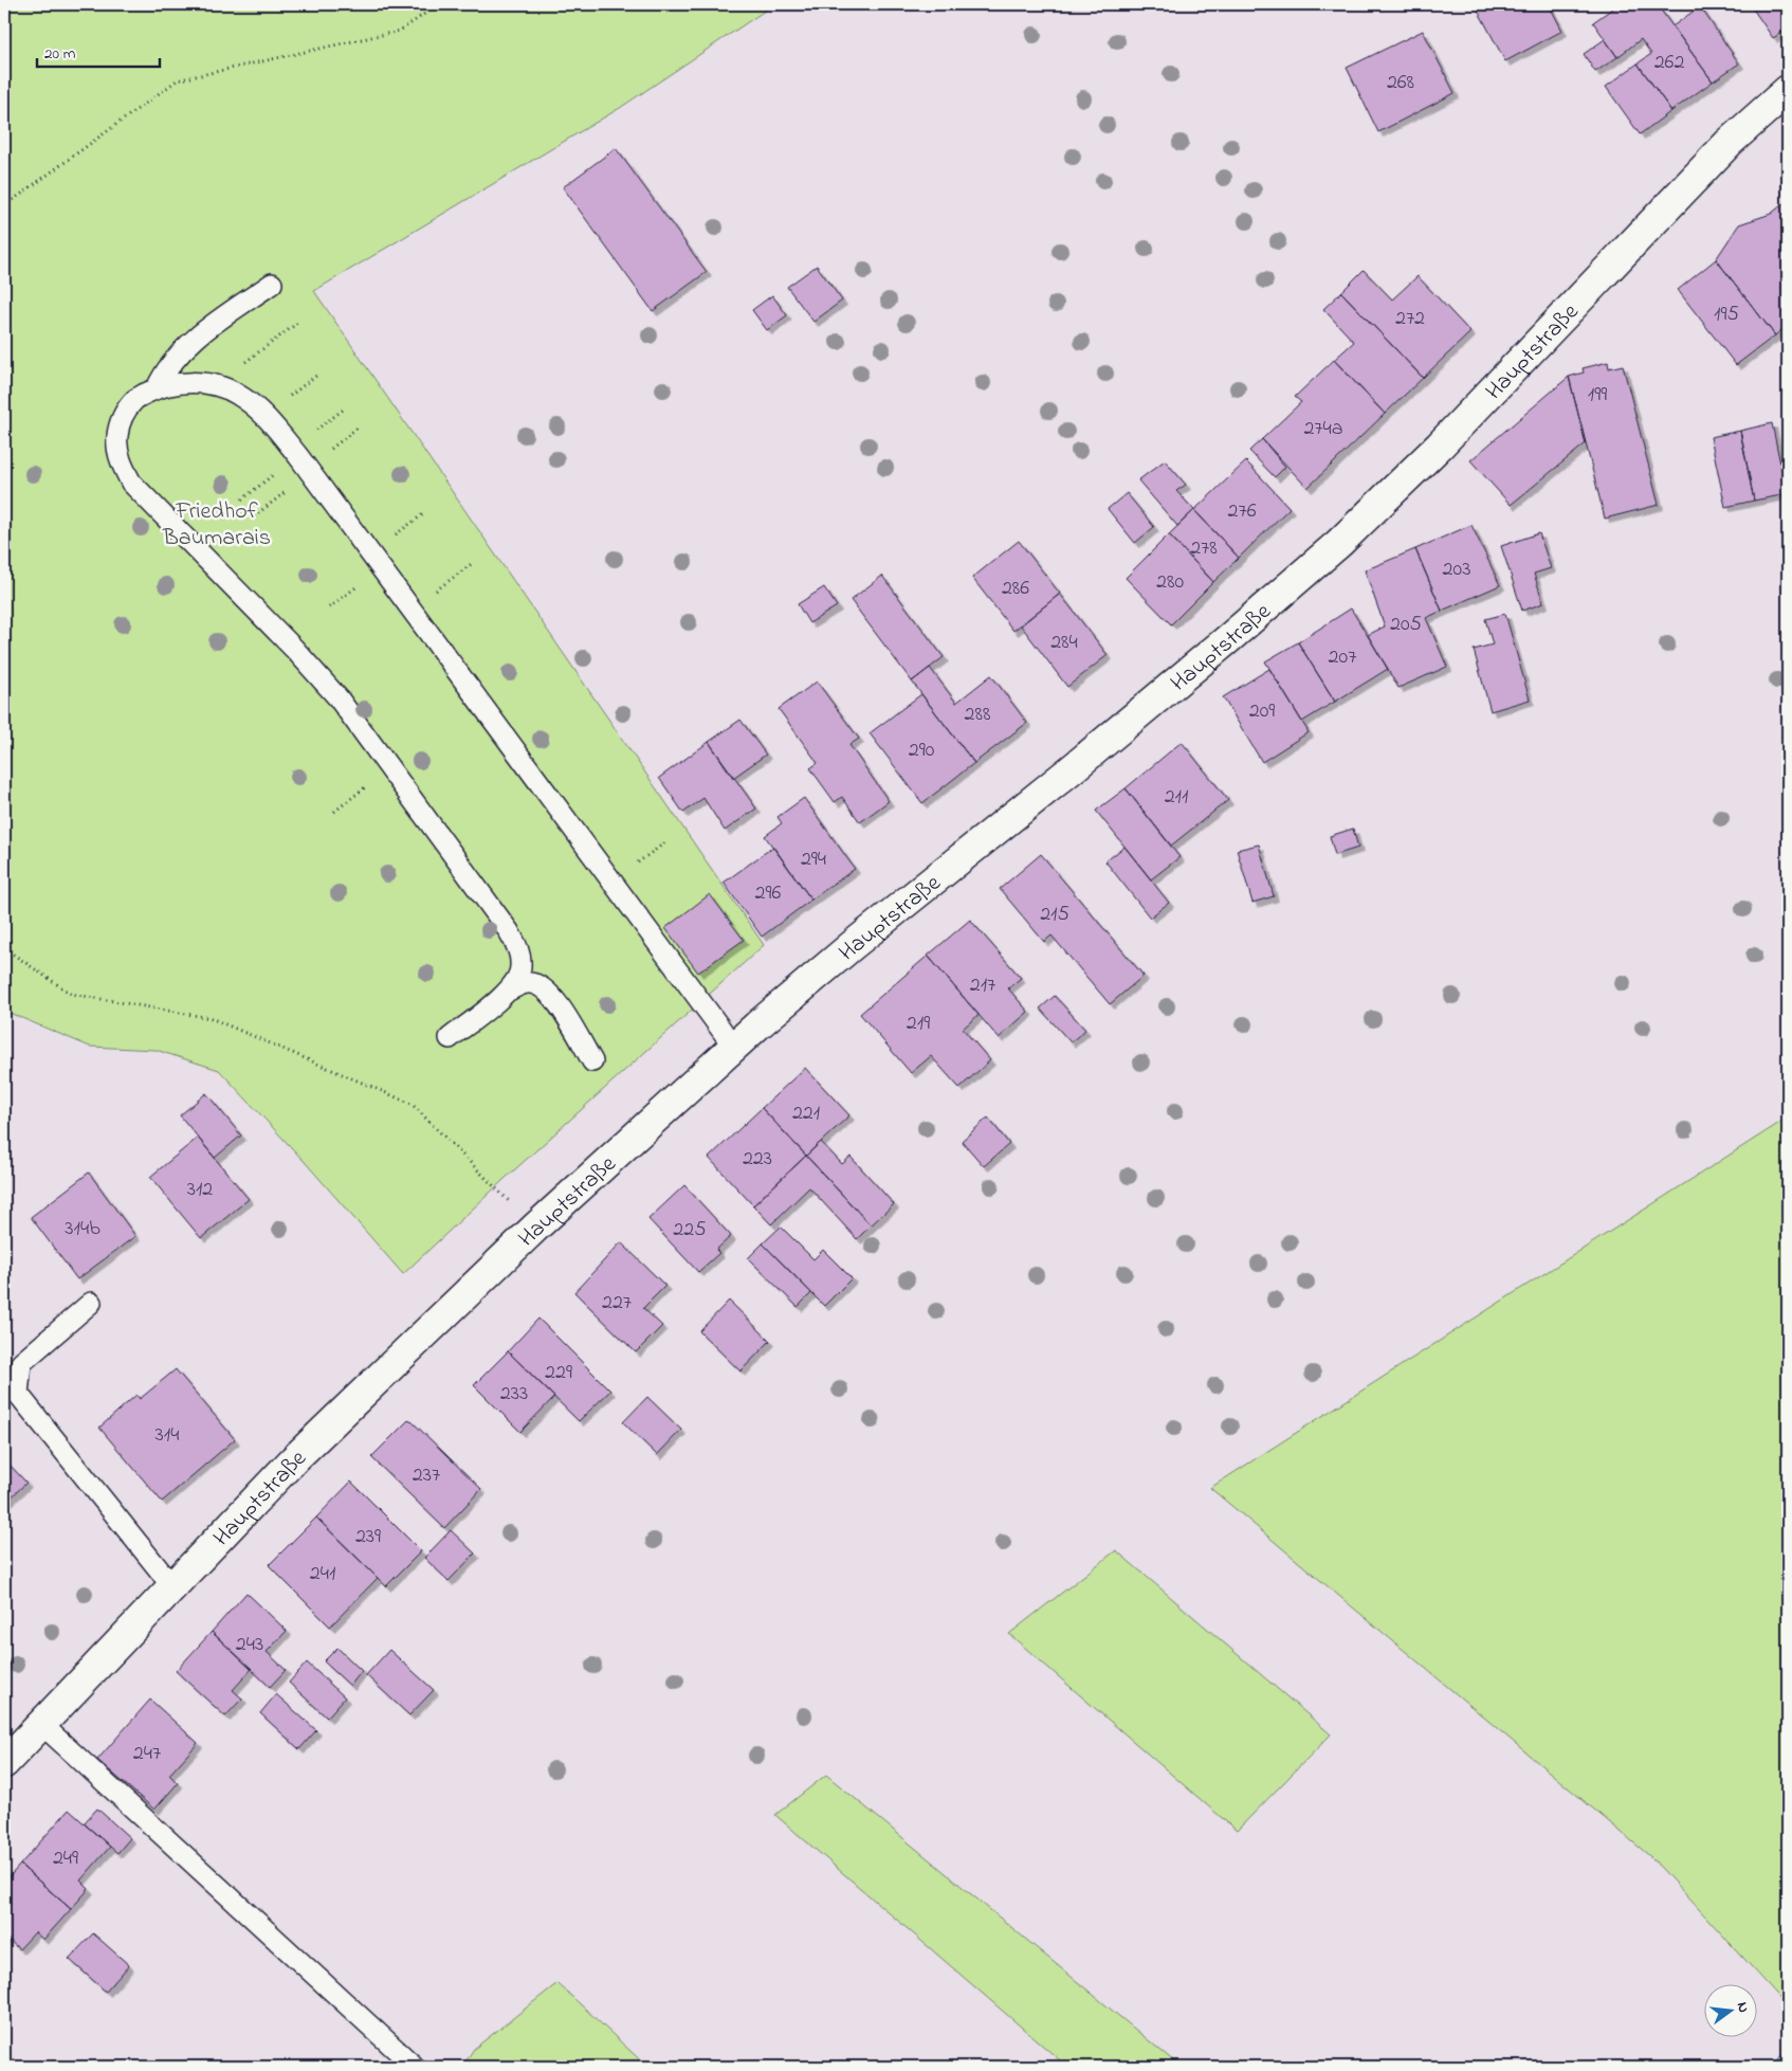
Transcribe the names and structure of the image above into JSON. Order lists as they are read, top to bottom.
{
  "streets": {
    "street": ["Hauptstraße"]
  },
  "parks": ["Friedhof Baumarais"],
  "house_numbers": [
    "262",
    "268",
    "195",
    "272",
    "199",
    "274a",
    "276",
    "278",
    "203",
    "280",
    "286",
    "205",
    "284",
    "207",
    "209",
    "288",
    "290",
    "211",
    "294",
    "296",
    "215",
    "217",
    "219",
    "221",
    "223",
    "312",
    "314b",
    "225",
    "227",
    "229",
    "233",
    "314",
    "237",
    "239",
    "241",
    "243",
    "247",
    "249"
  ],
  "scale_bar": "20 m",
  "north": "right"
}
